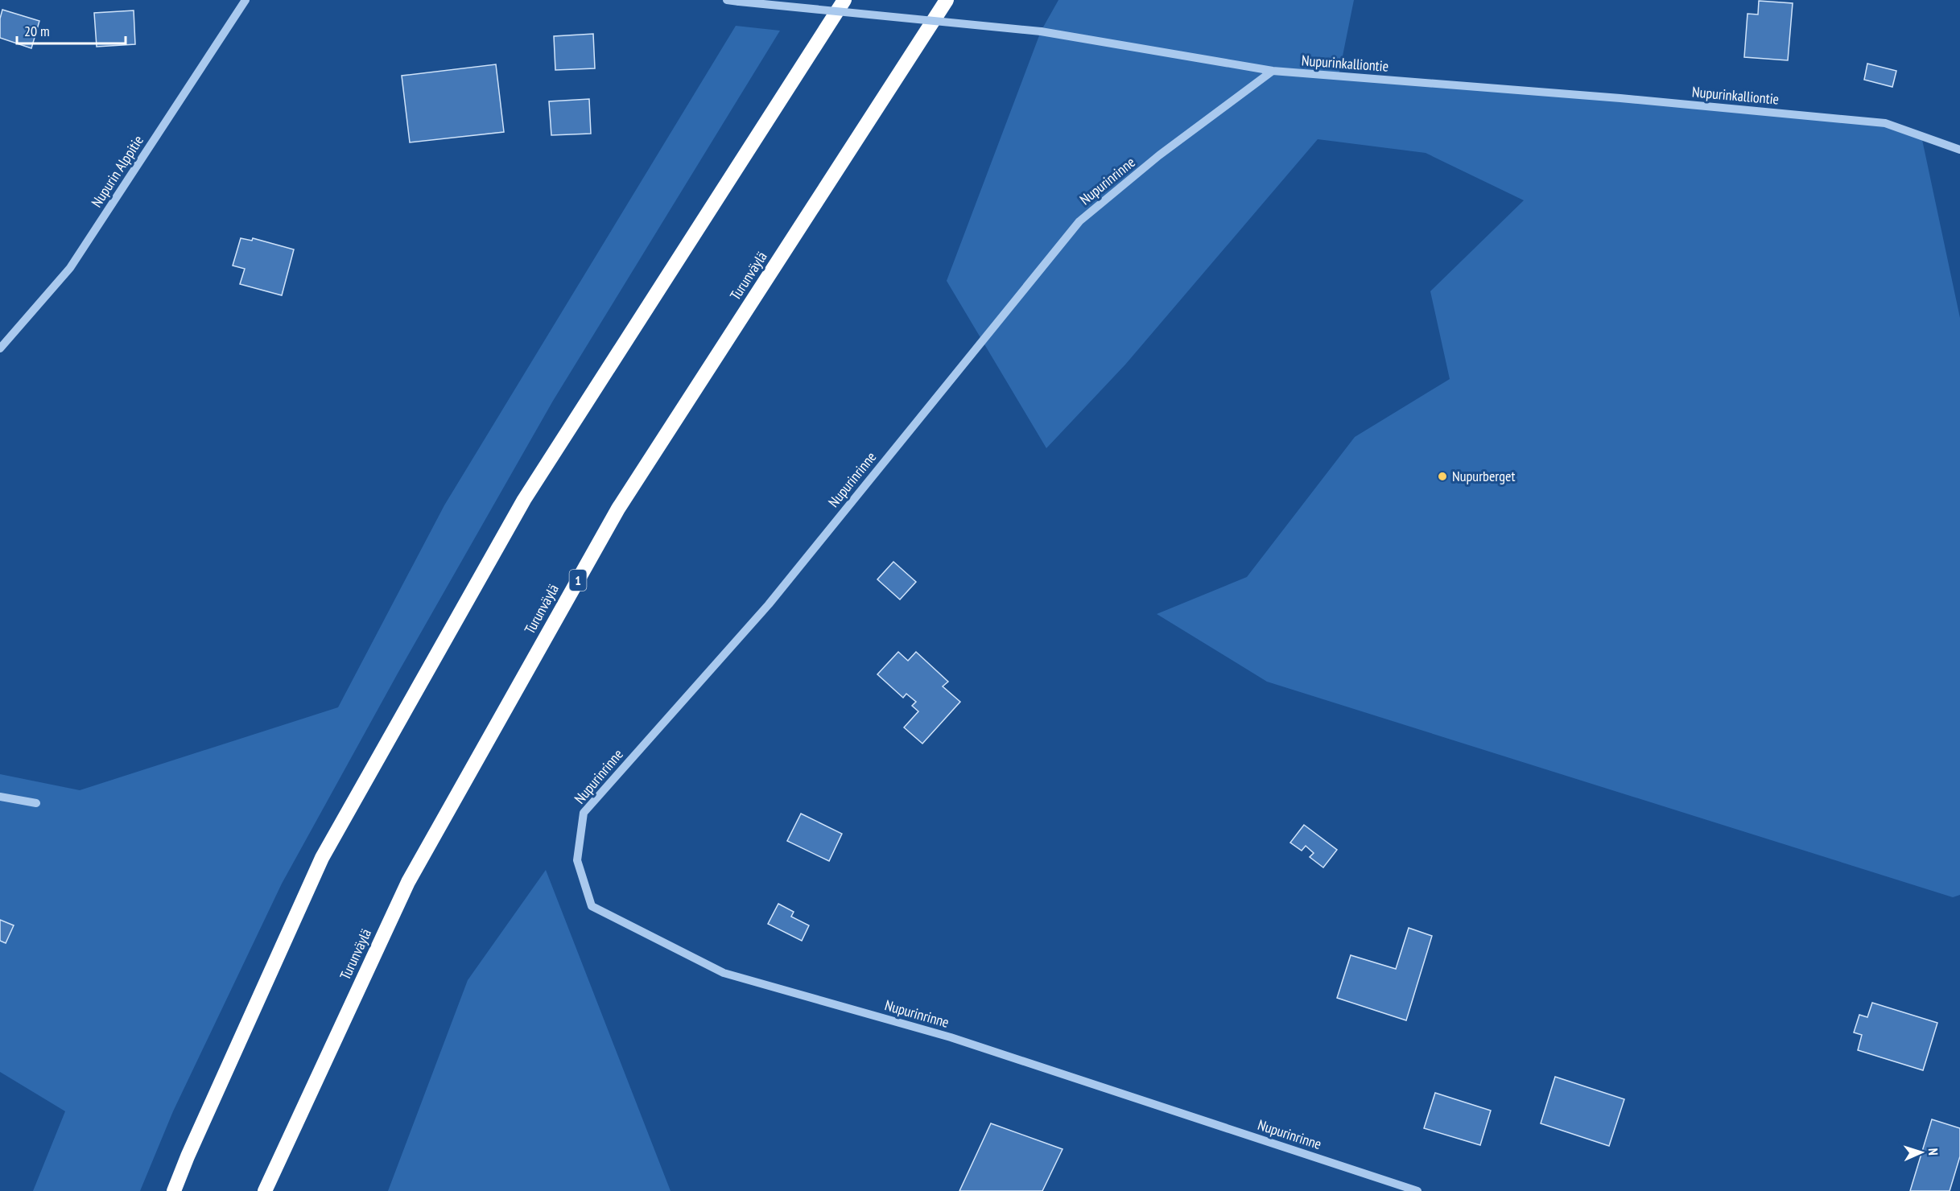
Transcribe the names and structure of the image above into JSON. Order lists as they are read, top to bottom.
{
  "streets": {
    "highway": ["Turunväylä", "1"],
    "street": ["Nupurinkalliontie", "Nupurin Alppitie", "Nupurinrinne"]
  },
  "crossings": [
    ["Nupurinkalliontie", "Nupurinrinne"]
  ],
  "places": ["Nupurberget"],
  "scale_bar": "20 m",
  "north": "right"
}
